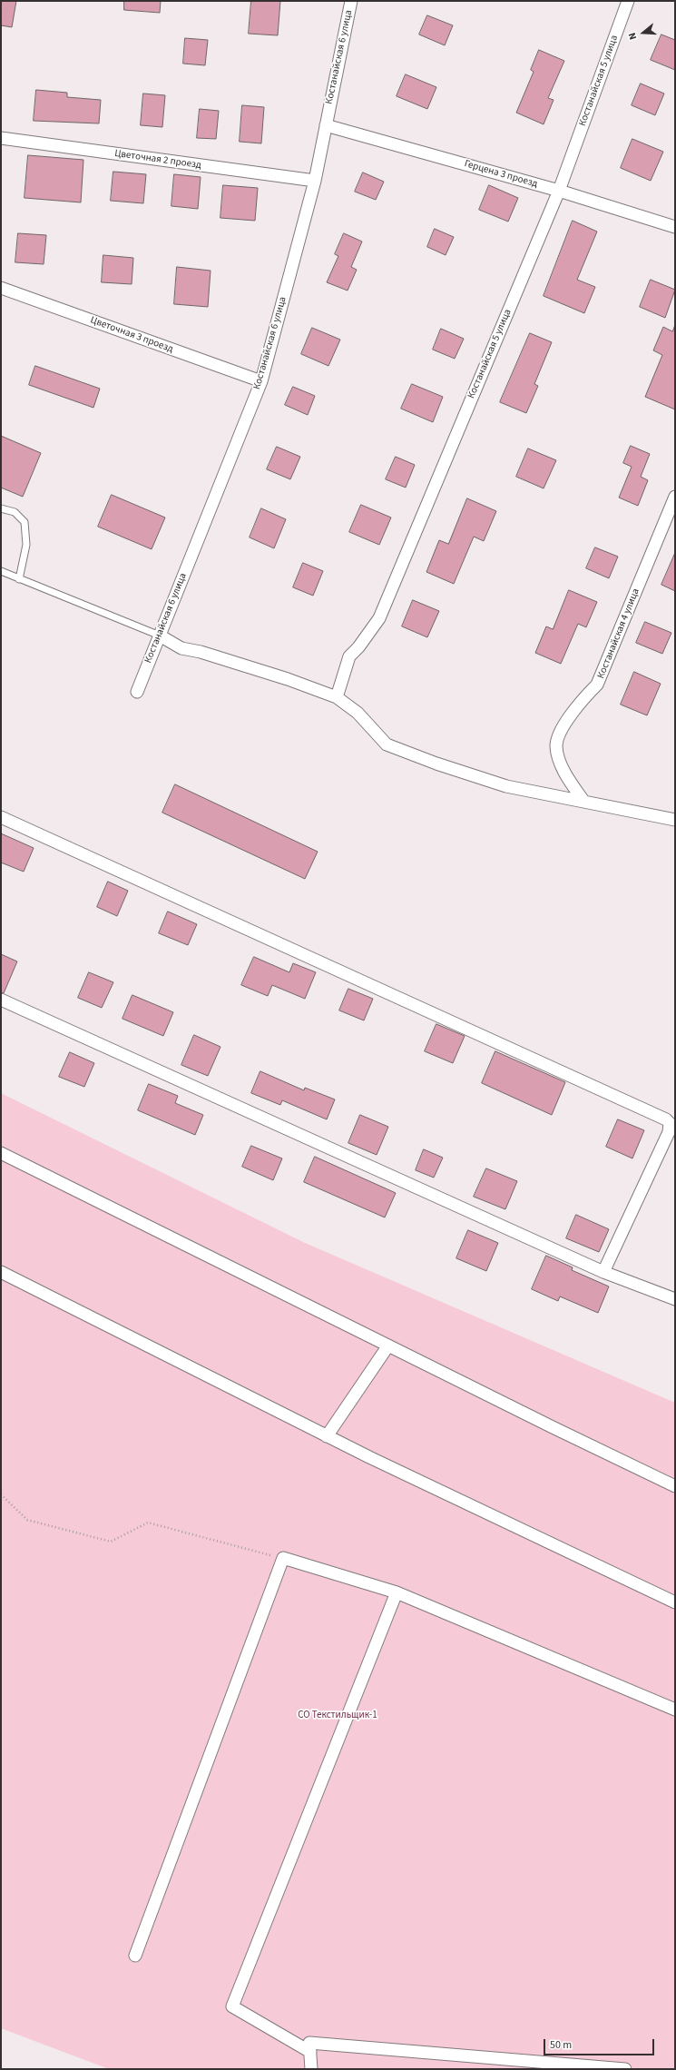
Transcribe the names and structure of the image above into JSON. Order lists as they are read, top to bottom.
{
  "streets": {
    "street": [
      "Костанайская 6 улица",
      "Костанайская 5 улица",
      "Цветочная 2 проезд",
      "Герцена 3 проезд",
      "Цветочная 3 проезд",
      "Костанайская 4 улица"
    ]
  },
  "crossings": [
    ["Костанайская 6 улица", "Цветочная 2 проезд"],
    ["Костанайская 6 улица", "Герцена 3 проезд"],
    ["Костанайская 6 улица", "Цветочная 3 проезд"],
    ["Костанайская 5 улица", "Герцена 3 проезд"]
  ],
  "parks": ["СО Текстильщик-1"],
  "scale_bar": "50 m",
  "north": "left"
}
